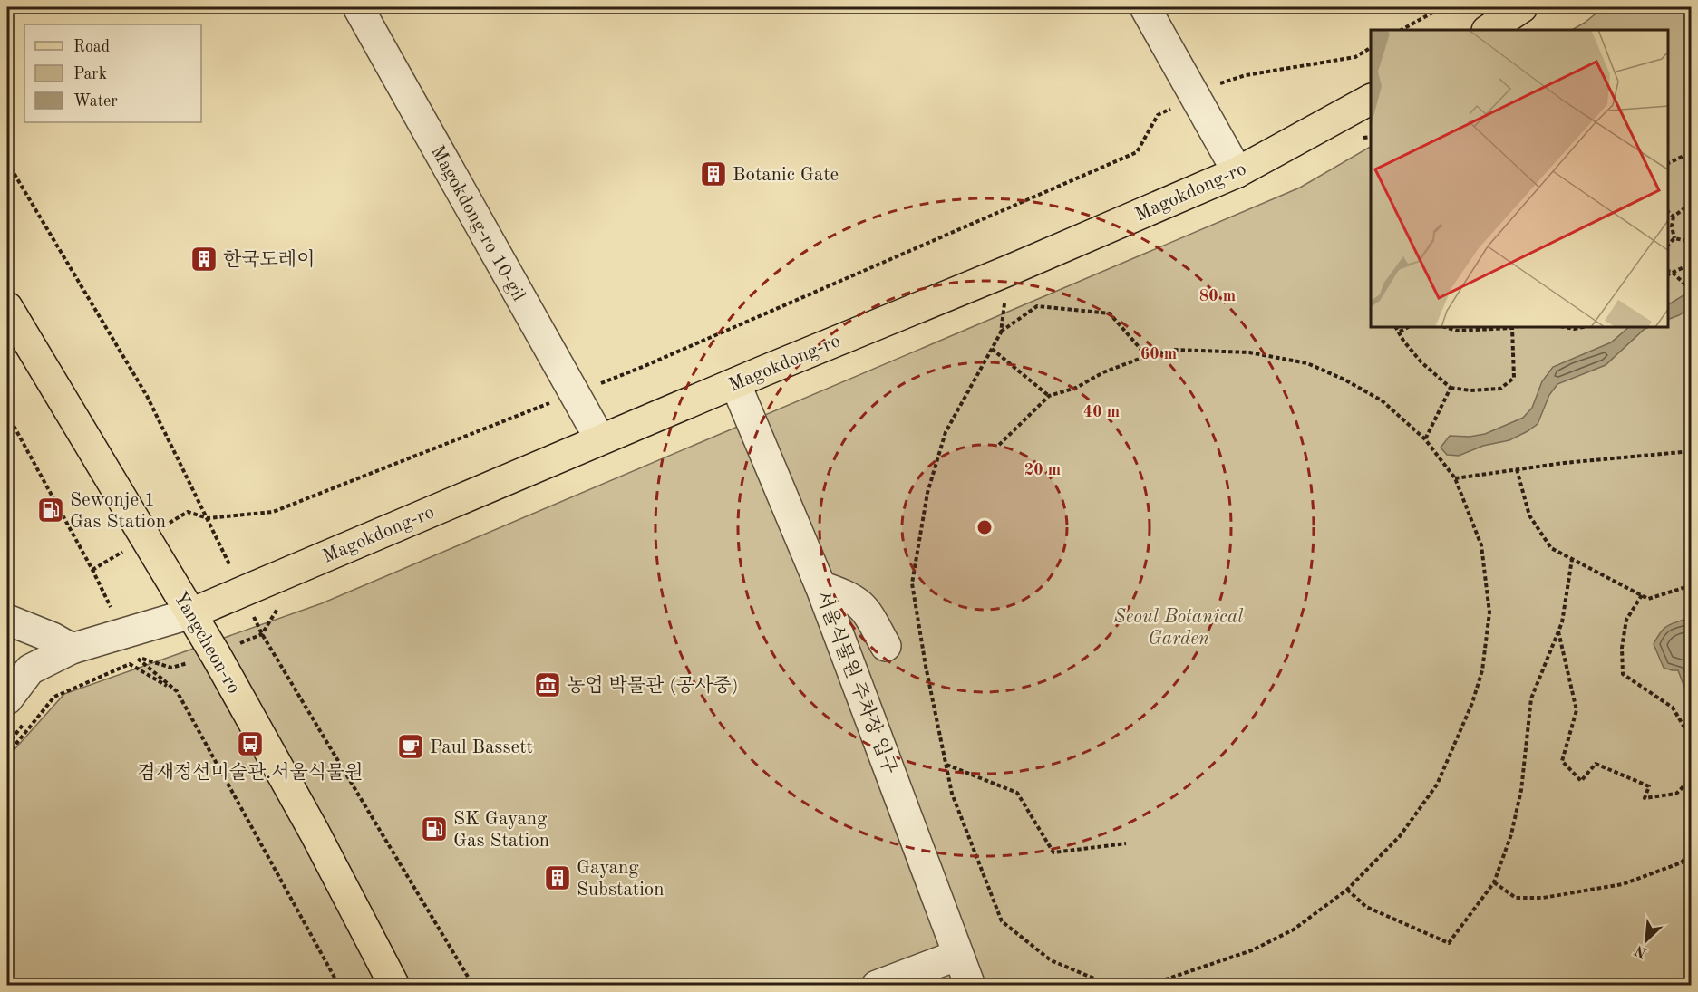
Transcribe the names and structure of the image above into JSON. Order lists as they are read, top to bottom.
{
  "streets": {
    "main road": ["Magokdong-ro", "Yangcheon-ro"],
    "street": ["Magokdong-ro 10-gil", "서울식물원 주차장 입구"]
  },
  "crossings": [
    ["Magokdong-ro", "Magokdong-ro 10-gil"],
    ["Magokdong-ro", "Yangcheon-ro"],
    ["Magokdong-ro", "서울식물원 주차장 입구"]
  ],
  "parks": ["Seoul Botanical Garden"],
  "places": {
    "building": ["Botanic Gate", "한국도레이", "Gayang Substation"],
    "fuel station": ["Sewonje 1 Gas Station", "SK Gayang Gas Station"],
    "museum": ["농업 박물관 (공사중)"],
    "bus stop": ["겸재정선미술관.서울식물원"],
    "cafe": ["Paul Bassett"]
  },
  "legend": ["Road", "Park", "Water"],
  "north": "bottom left",
  "rings": [
    "80 m",
    "60 m",
    "40 m",
    "20 m"
  ]
}
